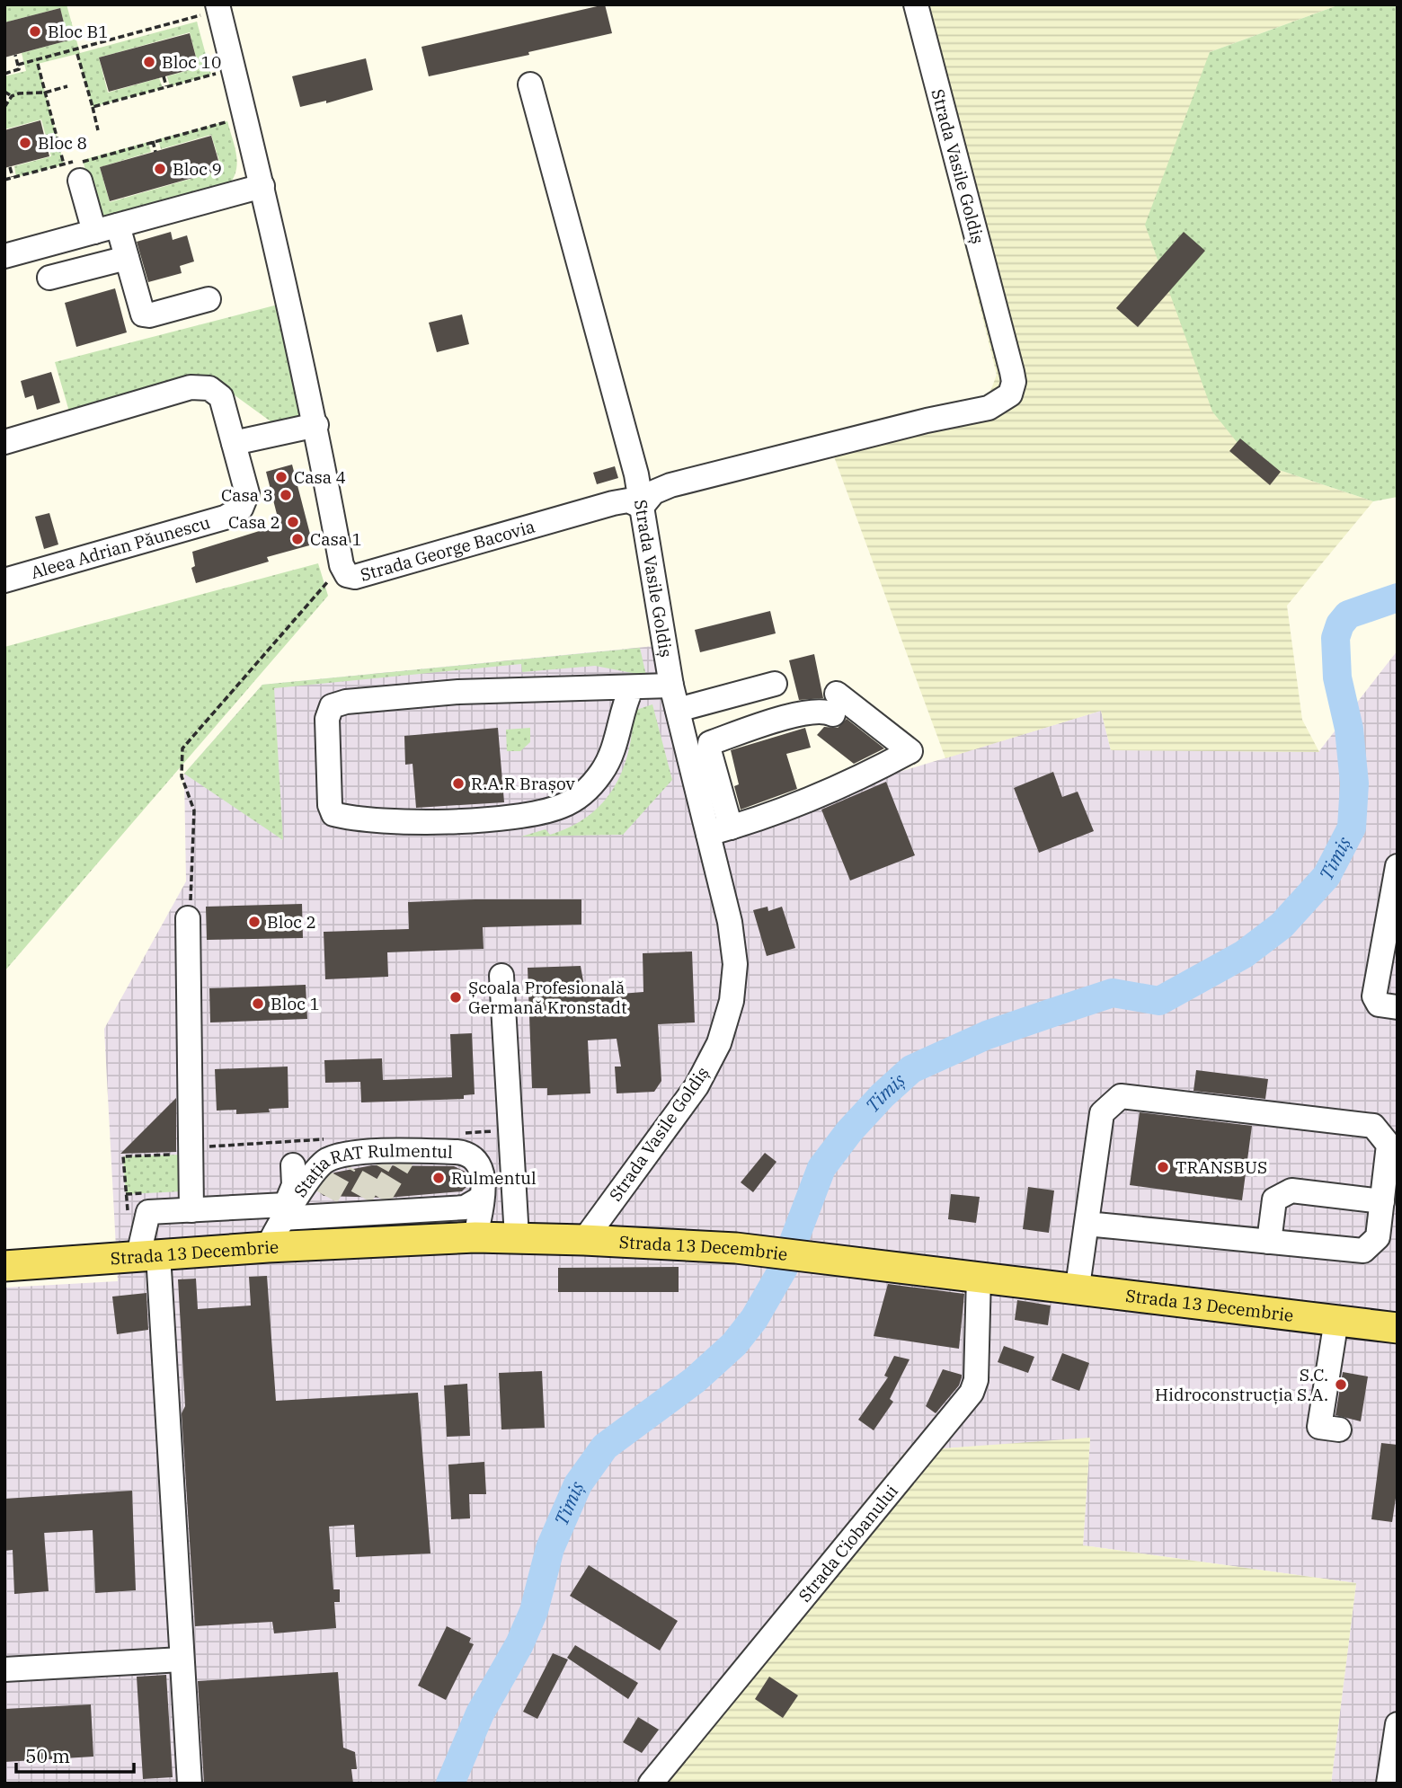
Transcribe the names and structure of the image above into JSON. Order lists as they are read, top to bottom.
{
  "streets": {
    "main road": ["Strada 13 Decembrie"],
    "street": [
      "Strada Vasile Goldiș",
      "Aleea Adrian Păunescu",
      "Strada George Bacovia",
      "Stația RAT Rulmentul",
      "Strada Ciobanului"
    ]
  },
  "crossings": [
    ["Strada Vasile Goldiș", "Strada George Bacovia"],
    ["Strada Vasile Goldiș", "Strada 13 Decembrie"],
    ["Stația RAT Rulmentul", "Strada 13 Decembrie"],
    ["Strada 13 Decembrie", "Strada Ciobanului"]
  ],
  "water": ["Timiș"],
  "places": [
    "Bloc B1",
    "Bloc 10",
    "Bloc 8",
    "Bloc 9",
    "Casa 4",
    "Casa 3",
    "Casa 2",
    "Casa 1",
    "R.A.R Brașov",
    "Bloc 2",
    "Școala Profesională Germană Kronstadt",
    "Bloc 1",
    "TRANSBUS",
    "Rulmentul",
    "S.C. Hidroconstrucția S.A."
  ],
  "scale_bar": "50 m"
}
